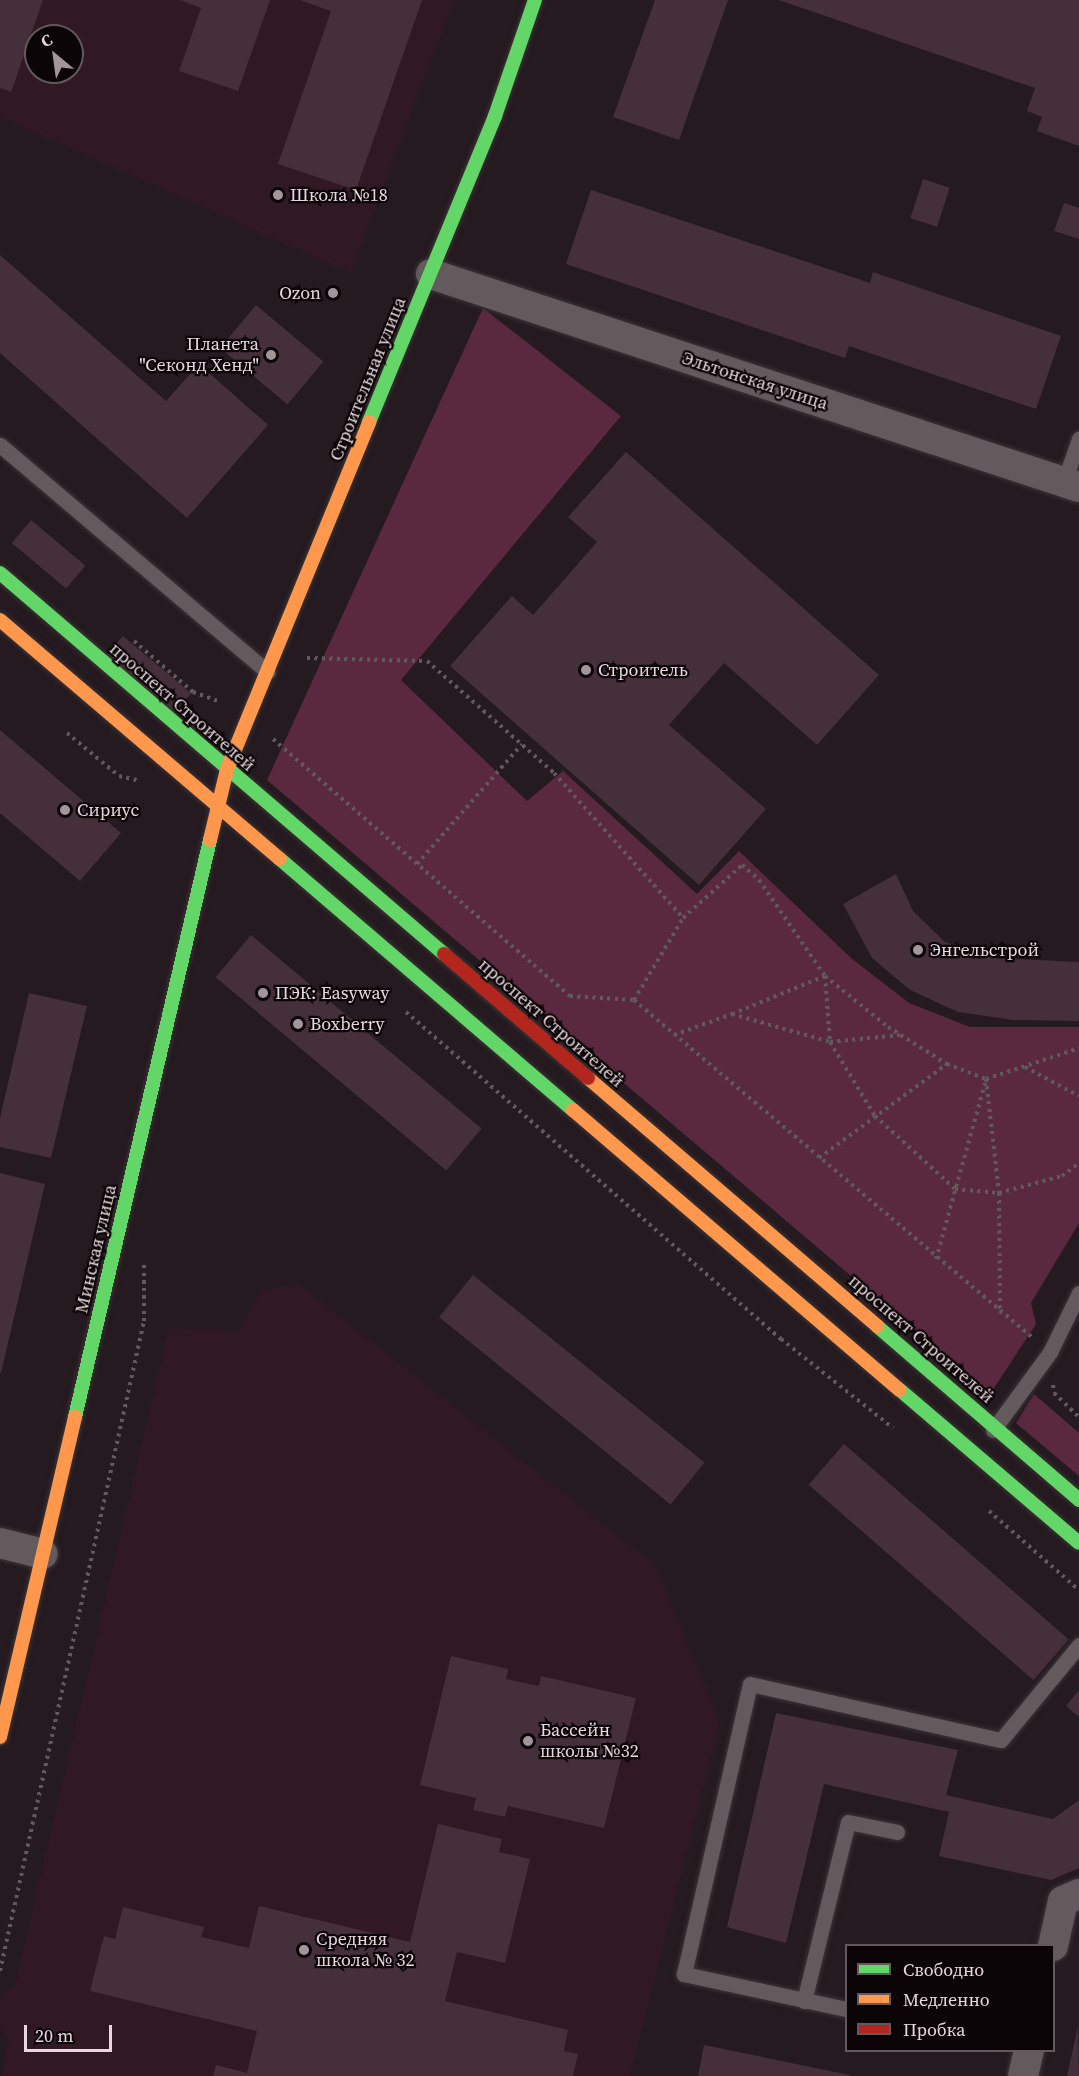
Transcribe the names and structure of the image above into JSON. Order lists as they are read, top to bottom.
{
  "streets": {
    "main road": ["Строительная улица", "проспект Строителей", "Минская улица"],
    "street": ["Эльтонская улица"]
  },
  "crossings": [
    ["Строительная улица", "Эльтонская улица"],
    ["Строительная улица", "проспект Строителей"],
    ["Строительная улица", "Минская улица"],
    ["проспект Строителей", "Минская улица"]
  ],
  "places": [
    "Школа №18",
    "Ozon",
    "Планета \"Секонд Хенд\"",
    "Строитель",
    "Сириус",
    "Энгельстрой",
    "ПЭК: Easyway",
    "Boxberry",
    "Бассейн школы №32",
    "Средняя школа № 32"
  ],
  "legend": ["Свободно", "Медленно", "Пробка"],
  "scale_bar": "20 m",
  "north": "top left"
}
